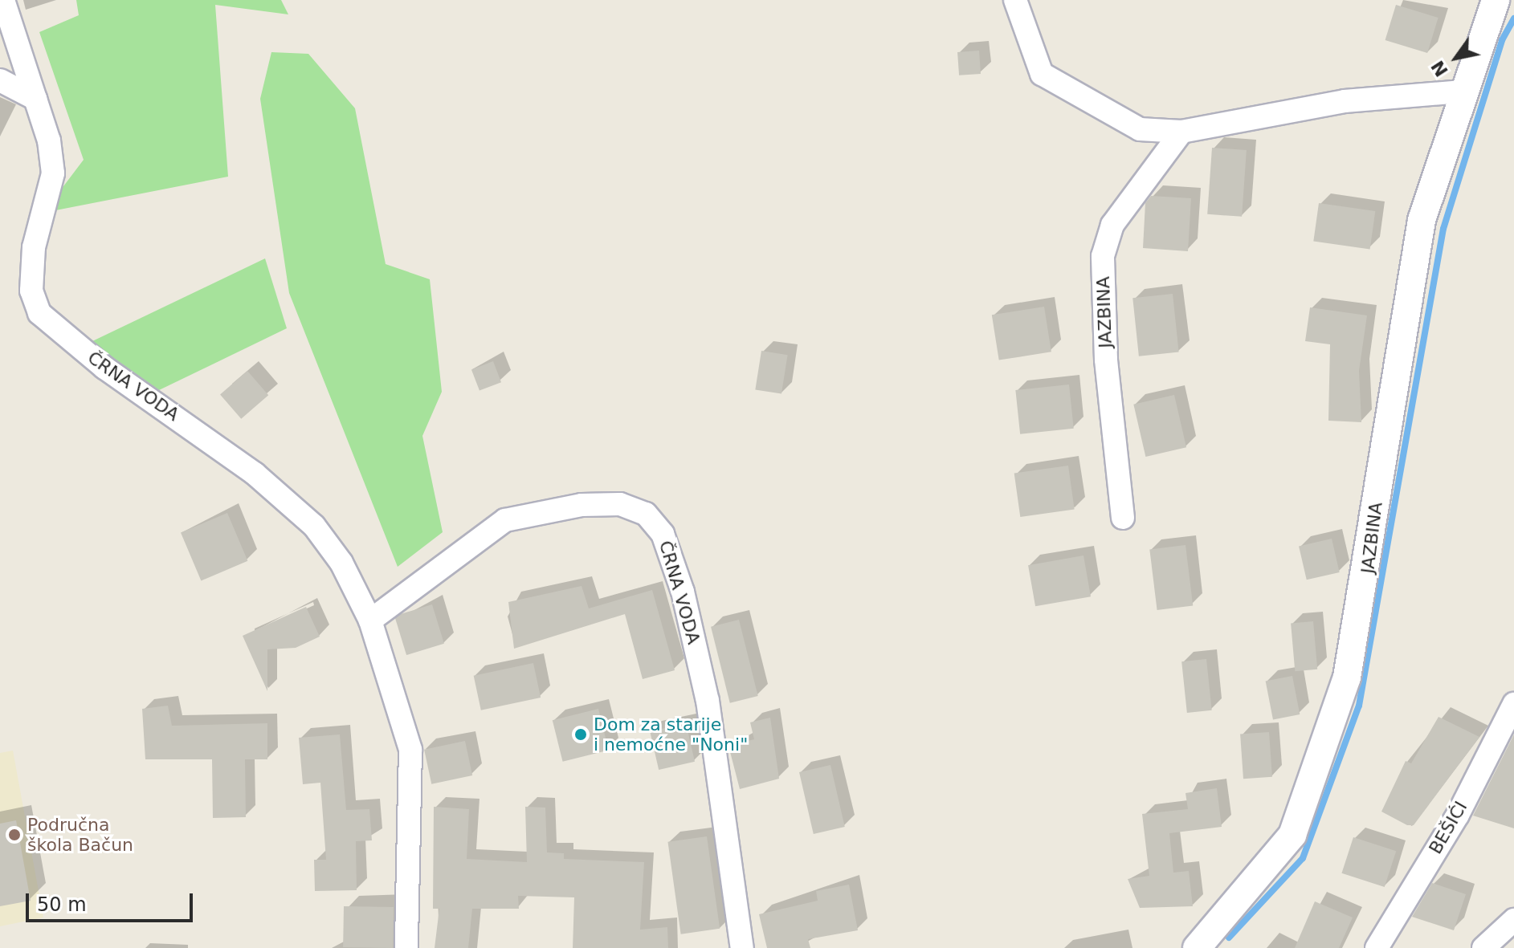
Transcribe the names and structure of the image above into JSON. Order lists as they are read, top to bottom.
{
  "streets": {
    "street": ["JAZBINA", "ČRNA VODA", "BEŠIĆI"]
  },
  "places": ["Dom za starije i nemoćne \"Noni\"", "Područna škola Bačun"],
  "scale_bar": "50 m",
  "north": "bottom left"
}
